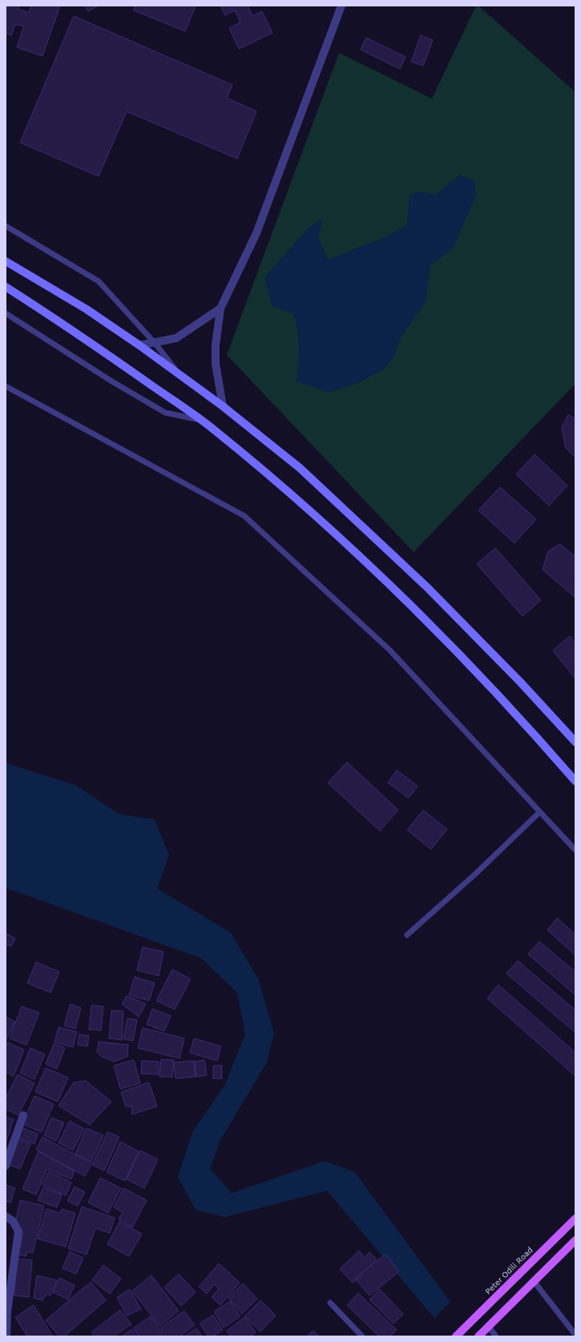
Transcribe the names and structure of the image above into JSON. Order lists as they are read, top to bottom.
{
  "streets": {
    "main road": ["Peter Odili Road"]
  }
}
